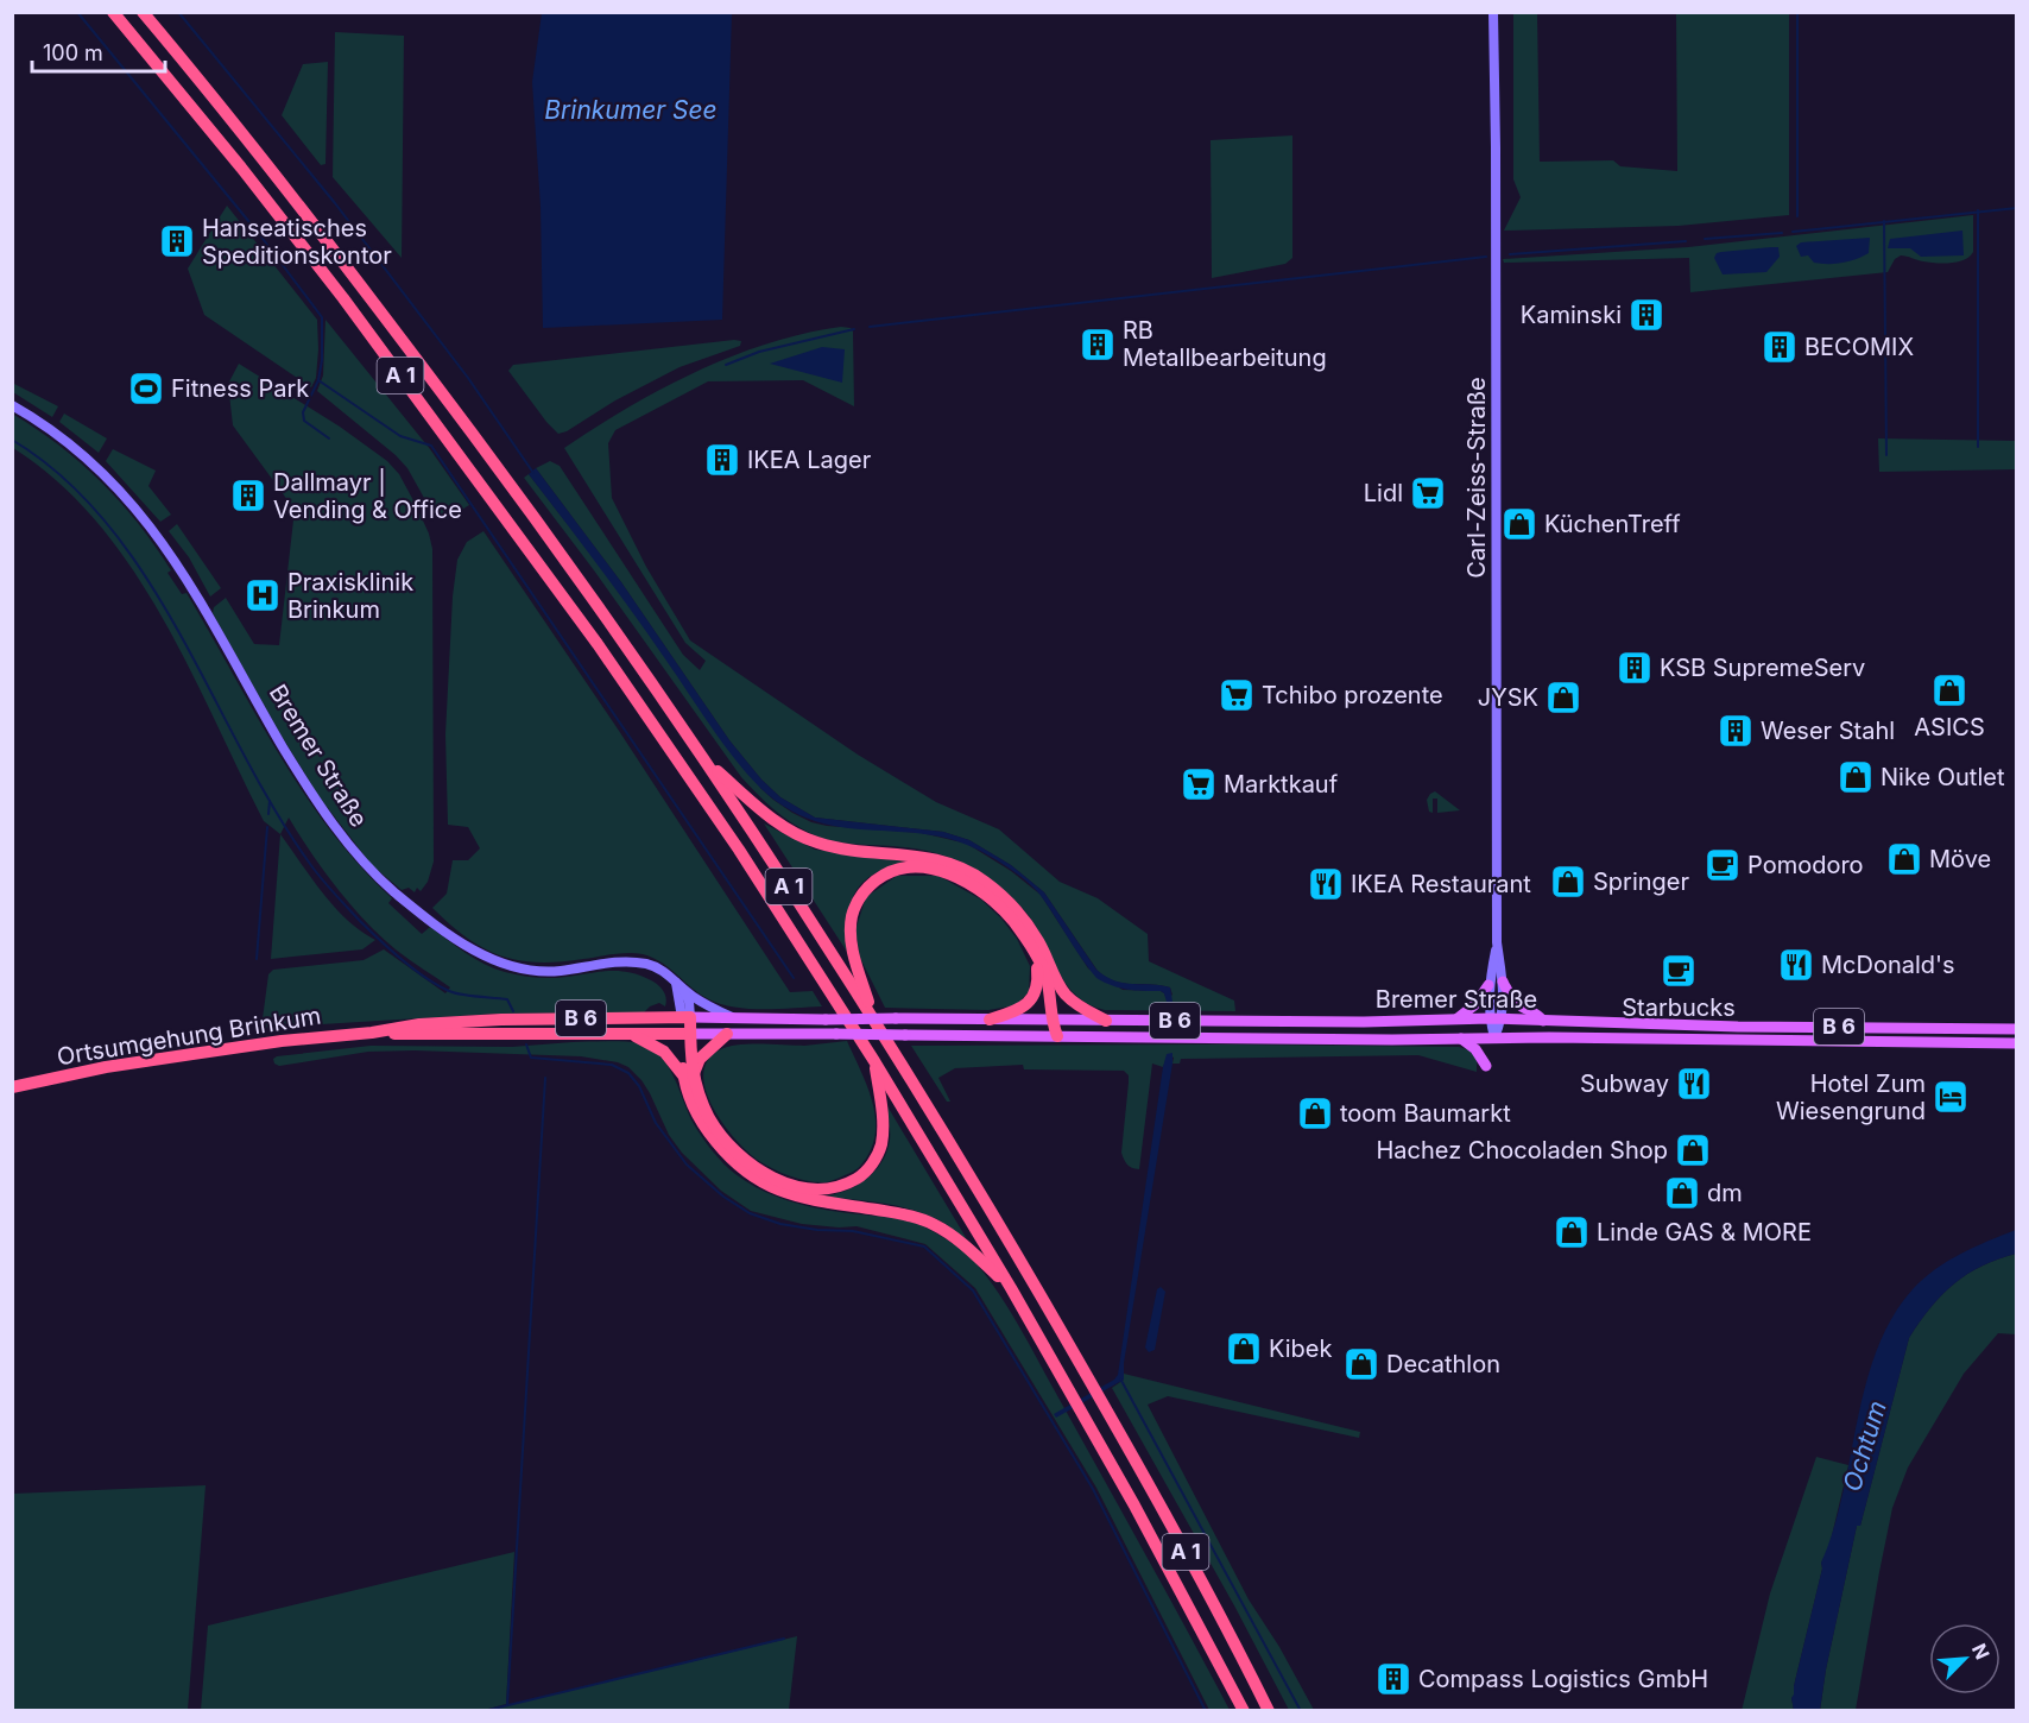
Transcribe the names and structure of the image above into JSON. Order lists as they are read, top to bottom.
{
  "streets": {
    "highway": ["A 1", "B 6", "Ortsumgehung Brinkum"],
    "main road": ["Carl-Zeiss-Straße", "Bremer Straße"]
  },
  "crossings": [
    ["Carl-Zeiss-Straße", "Bremer Straße"],
    ["Bremer Straße", "B 6"],
    ["B 6", "Ortsumgehung Brinkum"]
  ],
  "water": ["Brinkumer See", "Ochtum"],
  "places": {
    "building": [
      "Hanseatisches Speditionskontor",
      "Kaminski",
      "RB Metallbearbeitung",
      "BECOMIX",
      "IKEA Lager",
      "Dallmayr | Vending & Office",
      "KSB SupremeServ",
      "Weser Stahl",
      "Compass Logistics GmbH"
    ],
    "sports": ["Fitness Park"],
    "supermarket": ["Lidl", "Tchibo prozente", "Marktkauf"],
    "shop": [
      "KüchenTreff",
      "ASICS",
      "JYSK",
      "Nike Outlet",
      "Möve",
      "Springer",
      "toom Baumarkt",
      "Hachez Chocoladen Shop",
      "dm",
      "Linde GAS & MORE",
      "Kibek",
      "Decathlon"
    ],
    "hospital": ["Praxisklinik Brinkum"],
    "cafe": ["Pomodoro", "Starbucks"],
    "restaurant": ["IKEA Restaurant", "McDonald's", "Subway"],
    "hotel": ["Hotel Zum Wiesengrund"]
  },
  "scale_bar": "100 m",
  "north": "top right"
}
